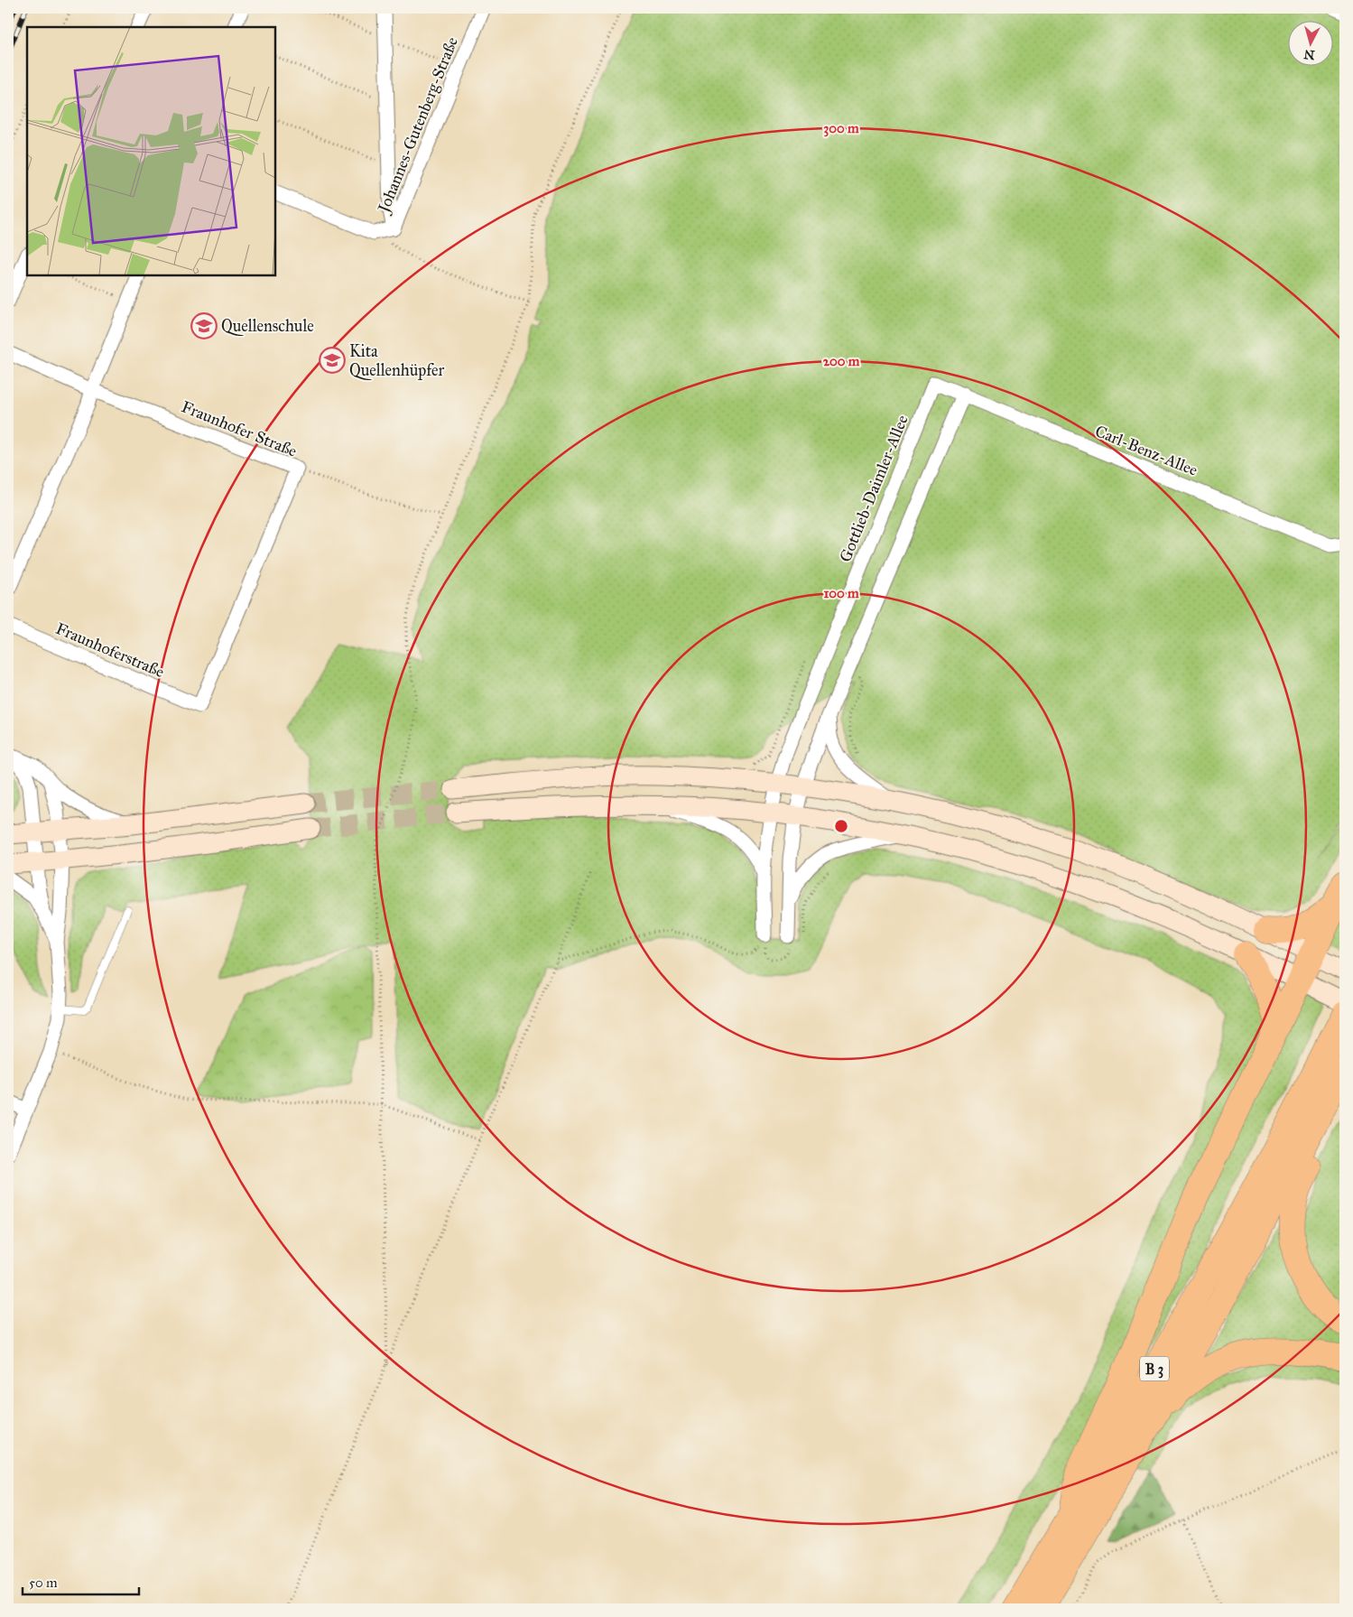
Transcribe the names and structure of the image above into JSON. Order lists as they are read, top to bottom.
{
  "streets": {
    "highway": ["B 3"],
    "street": [
      "Johannes-Gutenberg-Straße",
      "Fraunhofer Straße",
      "Carl-Benz-Allee",
      "Gottlieb-Daimler-Allee",
      "Fraunhoferstraße"
    ]
  },
  "crossings": [
    ["Fraunhofer Straße", "Fraunhoferstraße"],
    ["Carl-Benz-Allee", "Gottlieb-Daimler-Allee"]
  ],
  "places": {
    "school or university": ["Quellenschule", "Kita Quellenhüpfer"]
  },
  "scale_bar": "50 m",
  "north": "bottom",
  "rings": ["300 m", "200 m", "100 m"]
}
